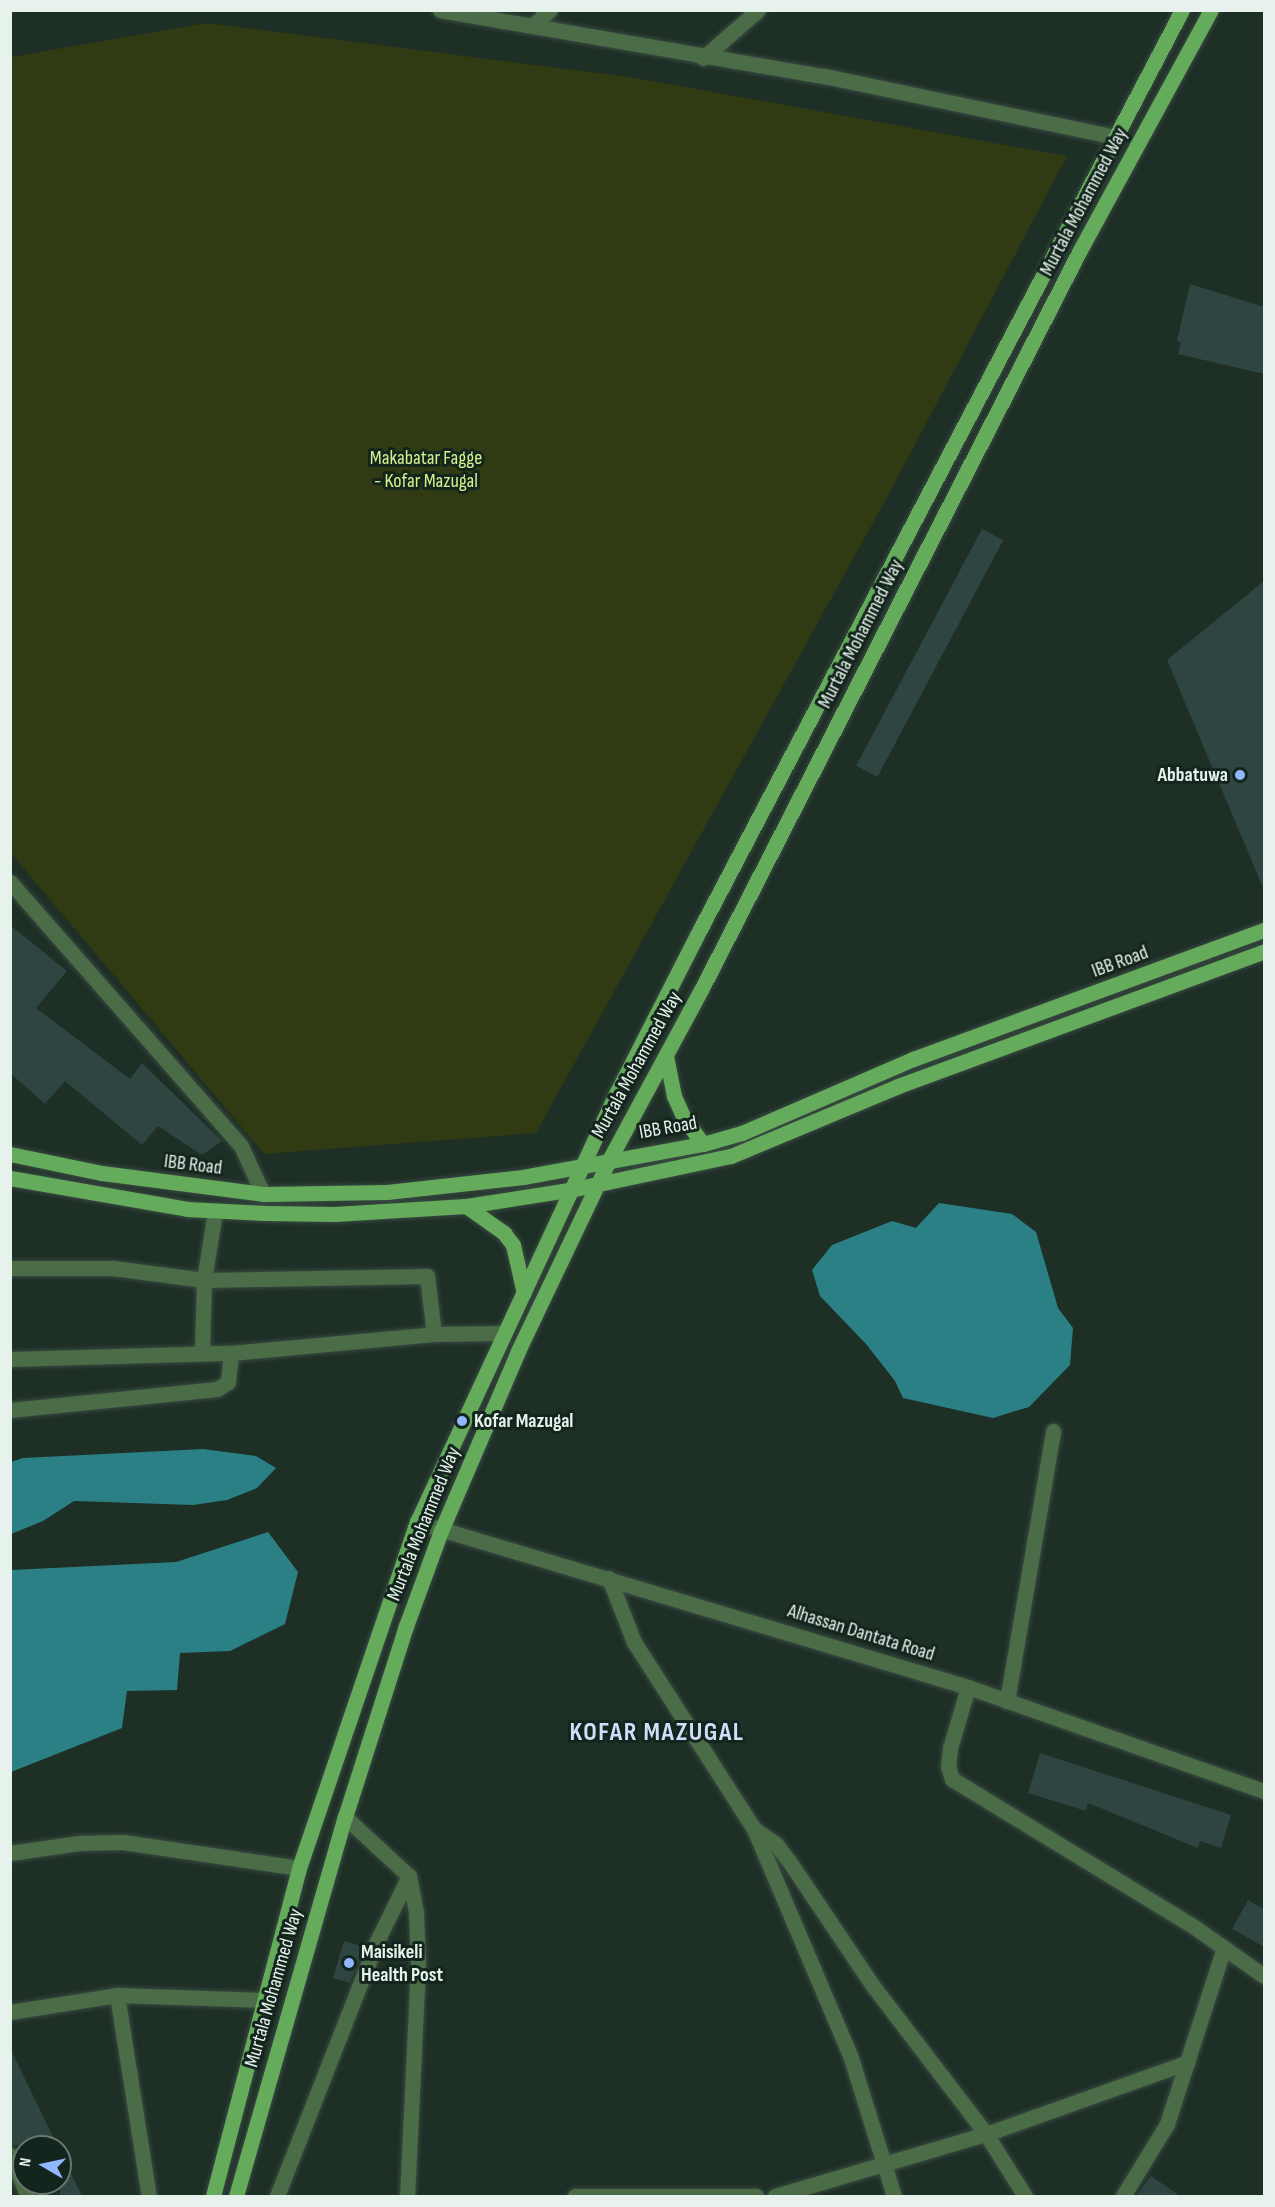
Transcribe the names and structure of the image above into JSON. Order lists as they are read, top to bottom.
{
  "streets": {
    "main road": ["Murtala Mohammed Way", "IBB Road"],
    "street": ["Alhassan Dantata Road"]
  },
  "crossings": [
    ["Murtala Mohammed Way", "IBB Road"],
    ["Murtala Mohammed Way", "Alhassan Dantata Road"]
  ],
  "districts": ["KOFAR MAZUGAL"],
  "parks": ["Makabatar Fagge - Kofar Mazugal"],
  "places": ["Abbatuwa", "Kofar Mazugal", "Maisikeli Health Post"],
  "north": "left"
}
